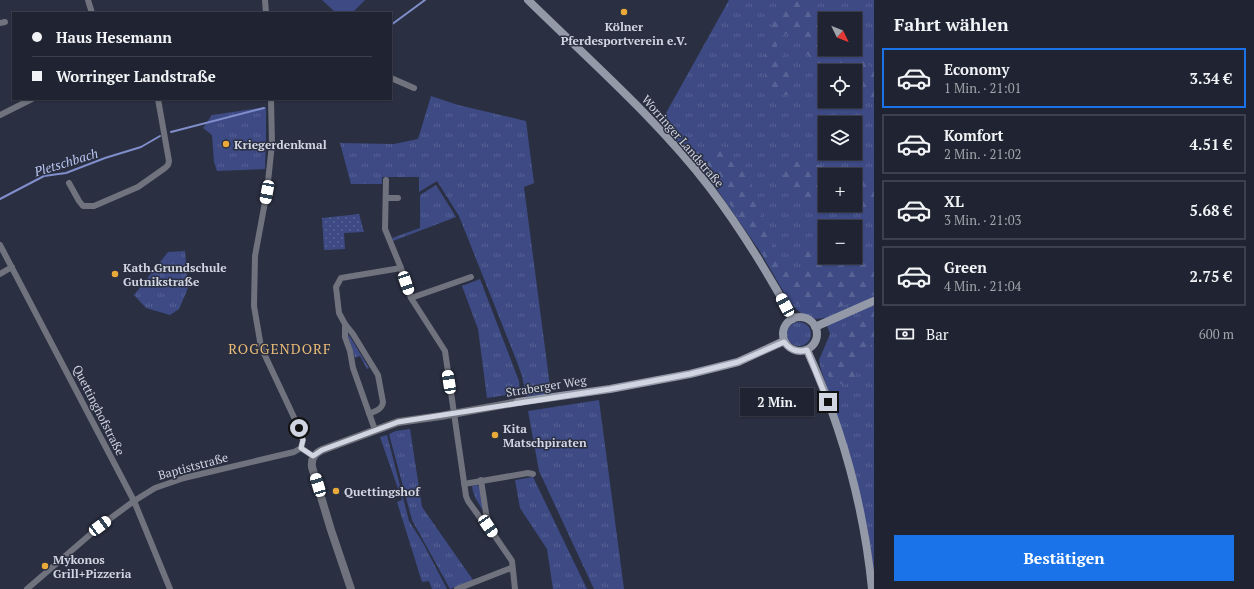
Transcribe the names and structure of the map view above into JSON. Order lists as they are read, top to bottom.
{
  "streets": {
    "main road": ["Worringer Landstraße", "Straberger Weg"],
    "street": ["Quettinghofstraße", "Baptiststraße"]
  },
  "crossings": [
    ["Worringer Landstraße", "Straberger Weg"],
    ["Quettinghofstraße", "Baptiststraße"]
  ],
  "districts": ["ROGGENDORF"],
  "water": ["Pletschbach"],
  "places": [
    "Kölner Pferdesportverein e.V.",
    "Kriegerdenkmal",
    "Kath.Grundschule Gutnikstraße",
    "Kita Matschpiraten",
    "Quettingshof",
    "Mykonos Grill+Pizzeria"
  ],
  "north": "bottom right",
  "page": {
    "heading": "Fahrt wählen",
    "map_buttons": ["+", "−"],
    "banner": ["Haus Hesemann", "Worringer Landstraße"],
    "list": [
      {
        "name": "Economy",
        "note": "1 Min. · 21:01",
        "value": "3.34 €"
      },
      {
        "name": "Komfort",
        "note": "2 Min. · 21:02",
        "value": "4.51 €"
      },
      {
        "name": "XL",
        "note": "3 Min. · 21:03",
        "value": "5.68 €"
      },
      {
        "name": "Green",
        "note": "4 Min. · 21:04",
        "value": "2.75 €"
      }
    ],
    "pay": ["Bar", "600 m"],
    "bubble": "2 Min.",
    "buttons": "Bestätigen"
  }
}
